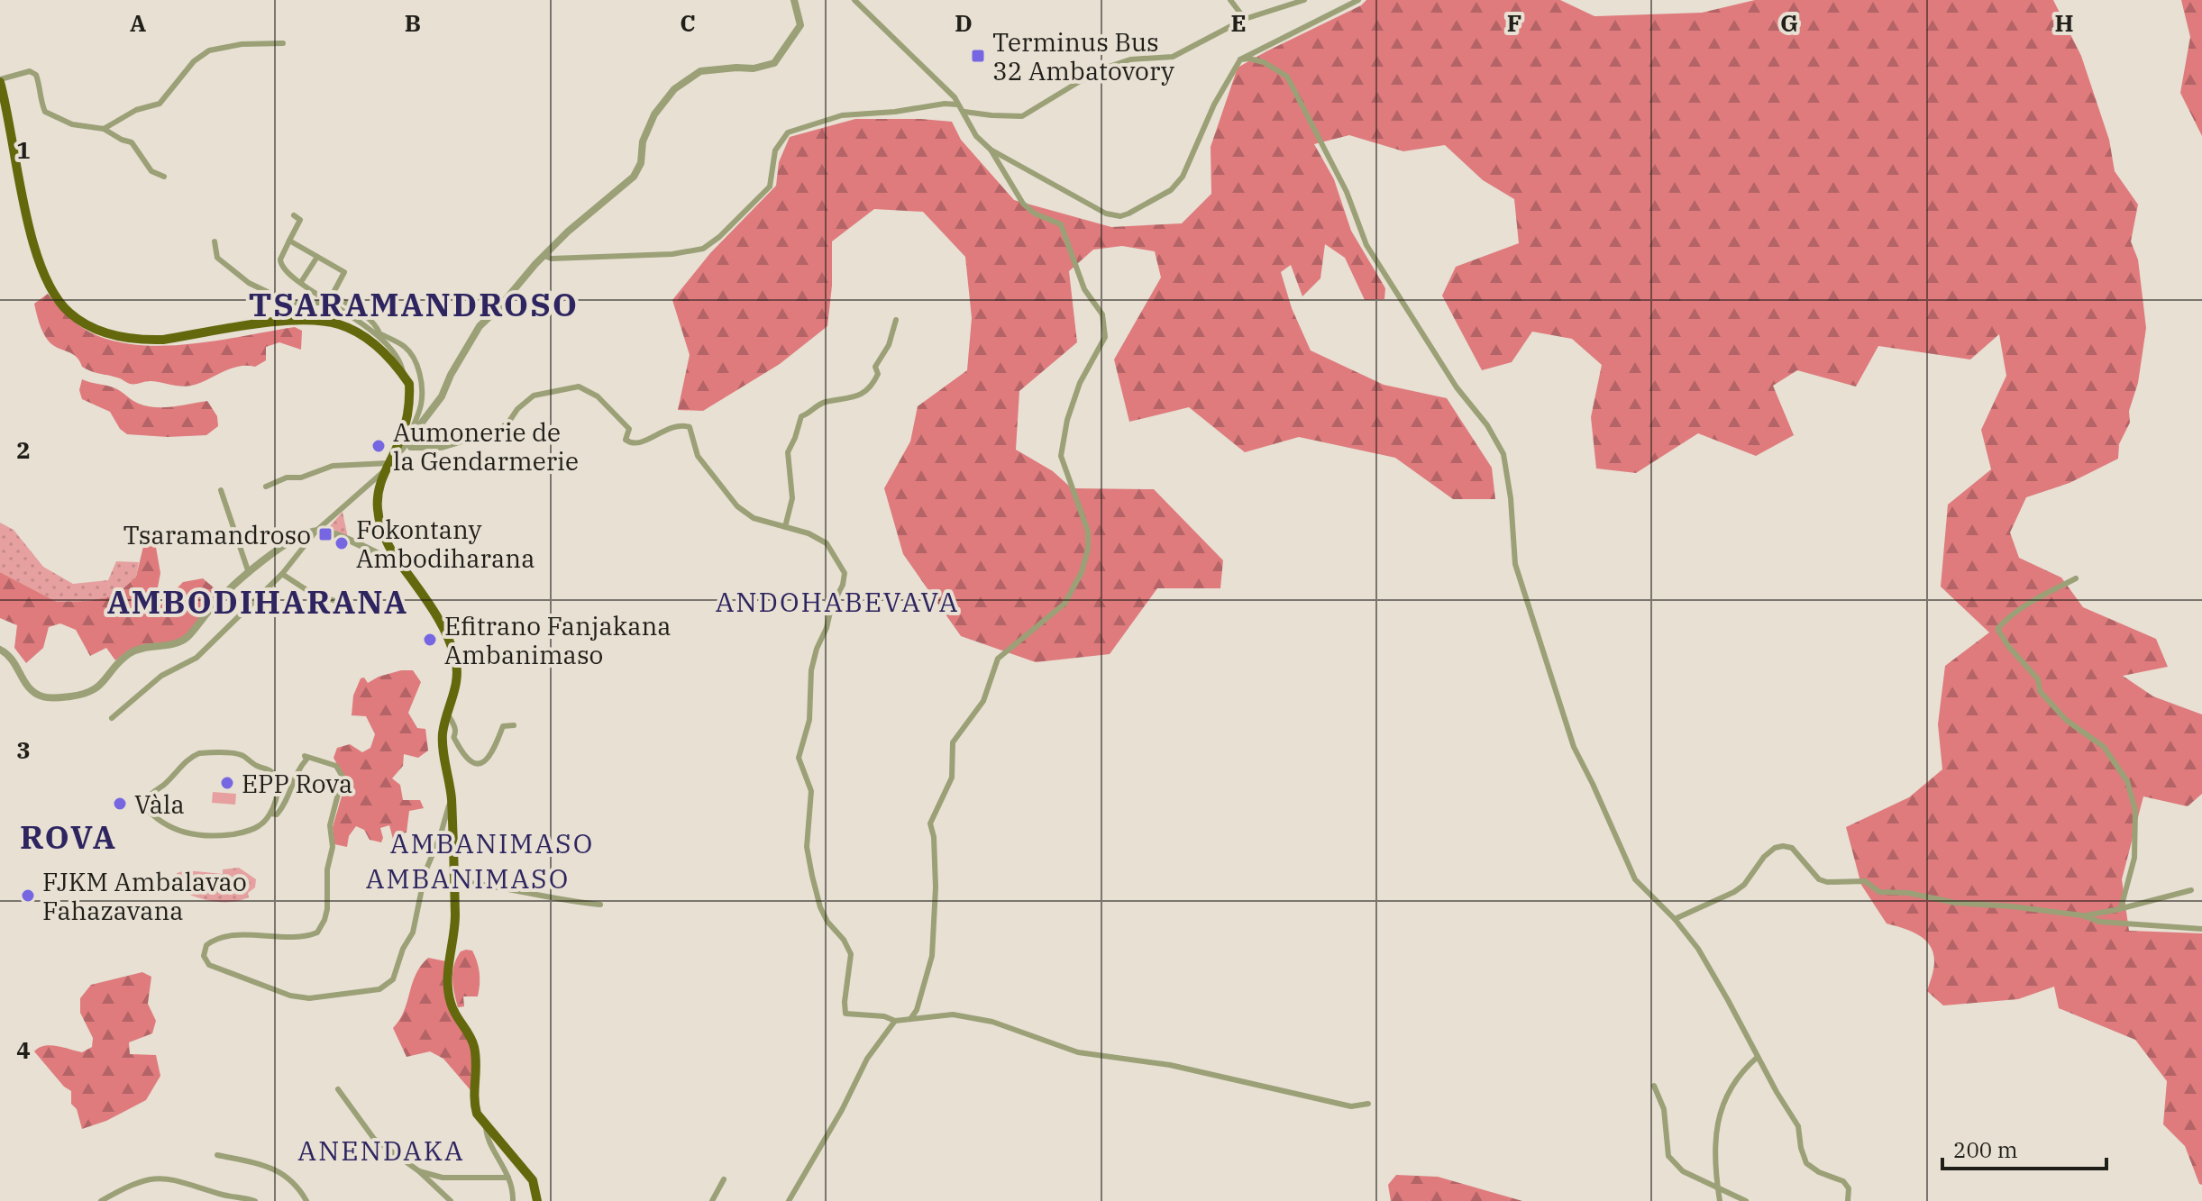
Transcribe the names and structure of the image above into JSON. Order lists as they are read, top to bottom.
{
  "districts": [
    "TSARAMANDROSO",
    "AMBODIHARANA",
    "ANDOHABEVAVA",
    "ROVA",
    "AMBANIMASO",
    "AMBANIMASO",
    "ANENDAKA"
  ],
  "places": {
    "transit": ["Terminus Bus 32 Ambatovory", "Tsaramandroso"],
    "other": [
      "Aumonerie de la Gendarmerie",
      "Fokontany Ambodiharana",
      "Efitrano Fanjakana Ambanimaso",
      "EPP Rova",
      "Vàla",
      "FJKM Ambalavao Fahazavana"
    ]
  },
  "scale_bar": "200 m",
  "grid": {
    "columns": [
      "A",
      "B",
      "C",
      "D",
      "E",
      "F",
      "G",
      "H"
    ],
    "rows": [
      "1",
      "2",
      "3",
      "4"
    ]
  }
}
